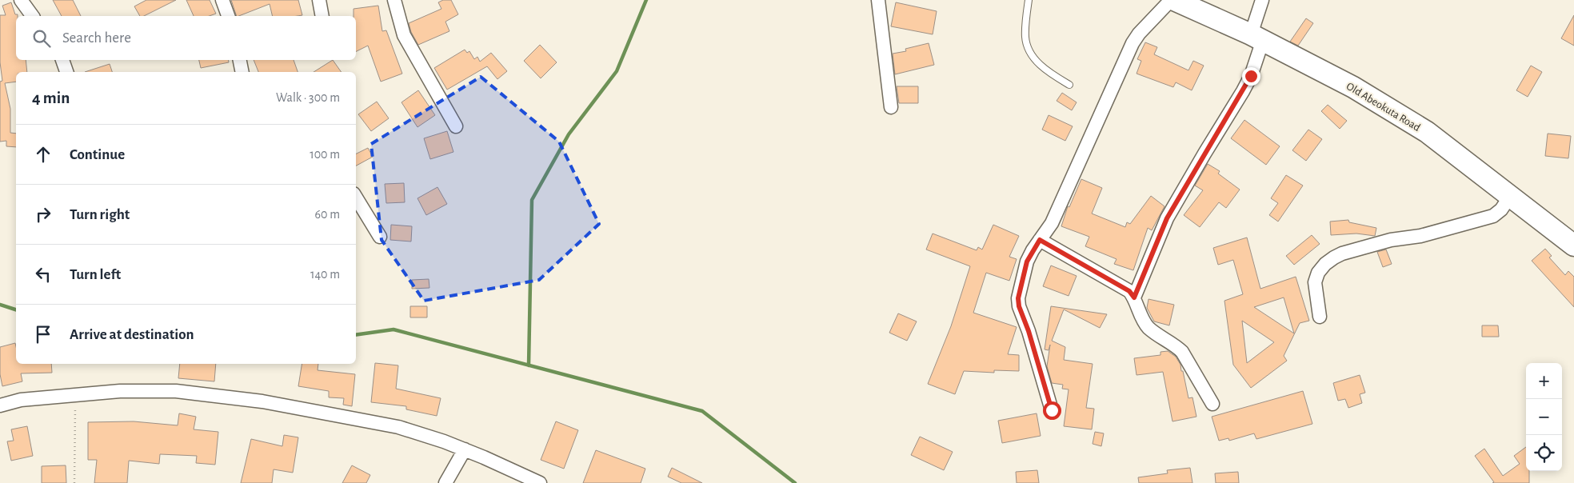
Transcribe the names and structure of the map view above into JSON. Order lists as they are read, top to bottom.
{
  "streets": {
    "highway": ["Old Abeokuta Road"]
  },
  "page": {
    "search": "Search here",
    "heading": ["4 min", "Walk · 300 m"],
    "list": [
      ["Continue", "100 m"],
      ["Turn right", "60 m"],
      ["Turn left", "140 m"],
      "Arrive at destination"
    ],
    "map_buttons": ["+", "−"]
  }
}
